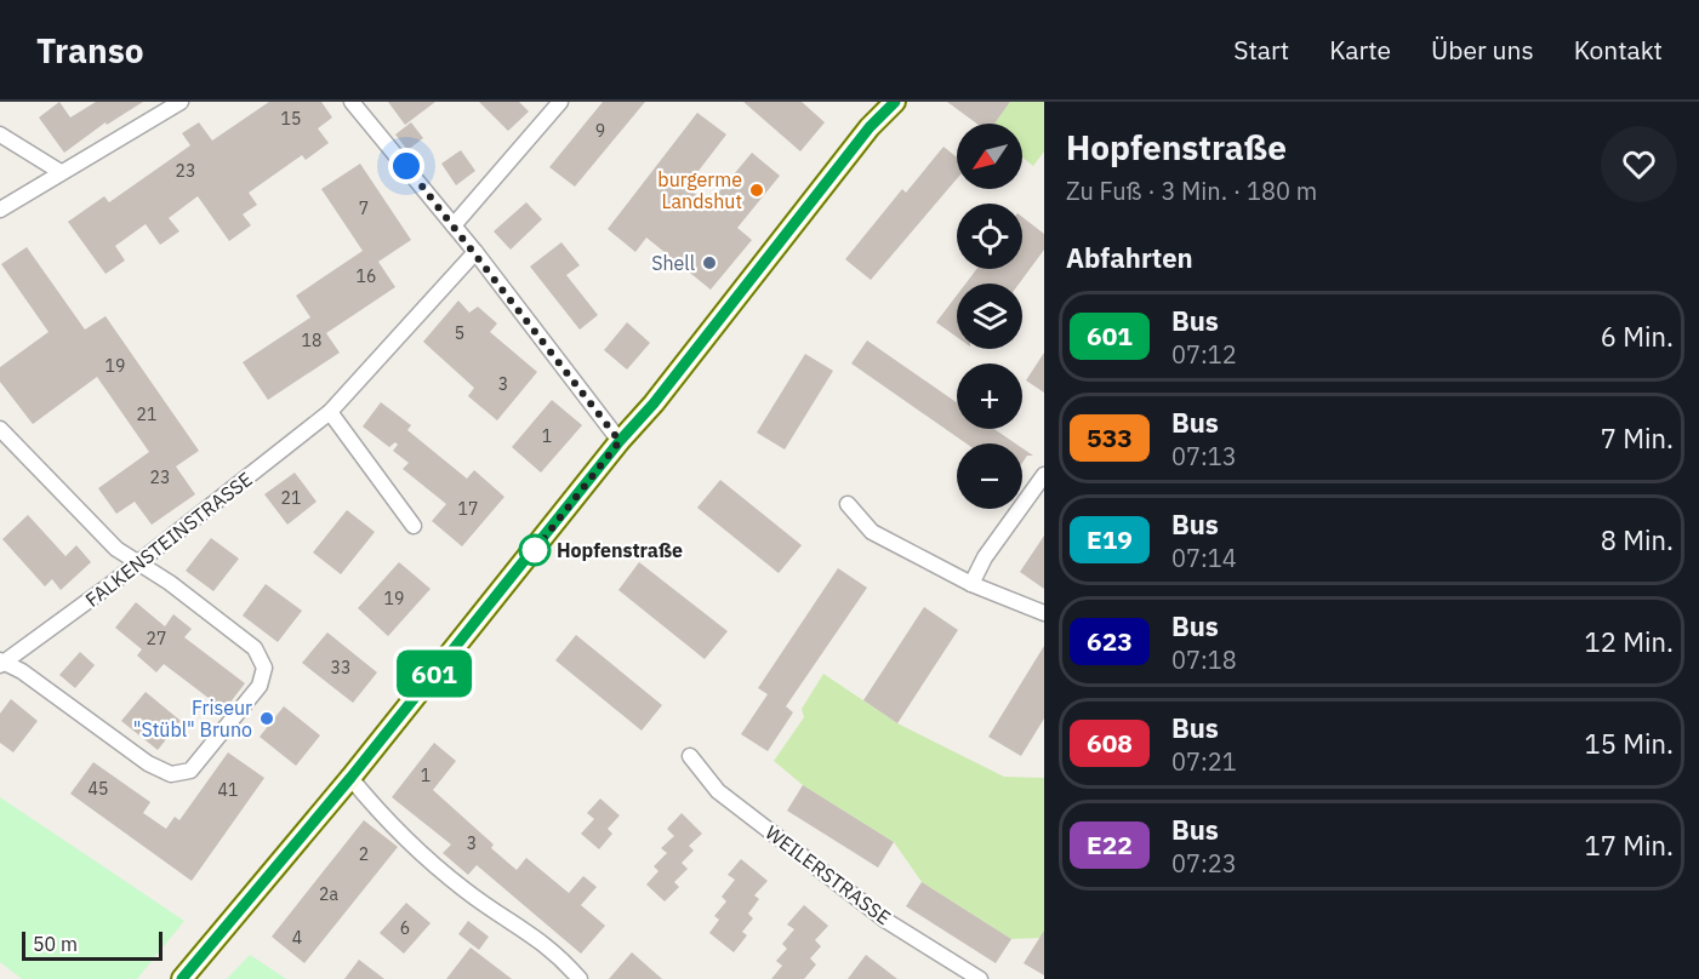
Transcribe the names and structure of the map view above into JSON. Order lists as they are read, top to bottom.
{
  "streets": {
    "street": ["FALKENSTEINSTRASSE", "WEILERSTRASSE"]
  },
  "places": [
    "burgerme Landshut",
    "Shell",
    "Hopfenstraße",
    "Friseur \"Stübl\" Bruno"
  ],
  "lines": ["bus line 601"],
  "house_numbers": [
    "15",
    "9",
    "23",
    "7",
    "16",
    "5",
    "18",
    "19",
    "3",
    "21",
    "1",
    "23",
    "21",
    "17",
    "19",
    "27",
    "33",
    "1",
    "45",
    "41",
    "3",
    "2",
    "2a",
    "6",
    "4"
  ],
  "scale_bar": "50 m",
  "north": "bottom left",
  "page": {
    "header": "Transo",
    "nav": [
      "Start",
      "Karte",
      "Über uns",
      "Kontakt"
    ],
    "on_map": "601",
    "heading": [
      ["Hopfenstraße", "Zu Fuß · 3 Min. · 180 m"],
      "Abfahrten"
    ],
    "map_buttons": ["+", "−"],
    "list": [
      {
        "mark": "601",
        "name": "Bus",
        "note": "07:12",
        "value": "6 Min."
      },
      {
        "mark": "533",
        "name": "Bus",
        "note": "07:13",
        "value": "7 Min."
      },
      {
        "mark": "E19",
        "name": "Bus",
        "note": "07:14",
        "value": "8 Min."
      },
      {
        "mark": "623",
        "name": "Bus",
        "note": "07:18",
        "value": "12 Min."
      },
      {
        "mark": "608",
        "name": "Bus",
        "note": "07:21",
        "value": "15 Min."
      },
      {
        "mark": "E22",
        "name": "Bus",
        "note": "07:23",
        "value": "17 Min."
      }
    ],
    "scale": "50 m"
  }
}
